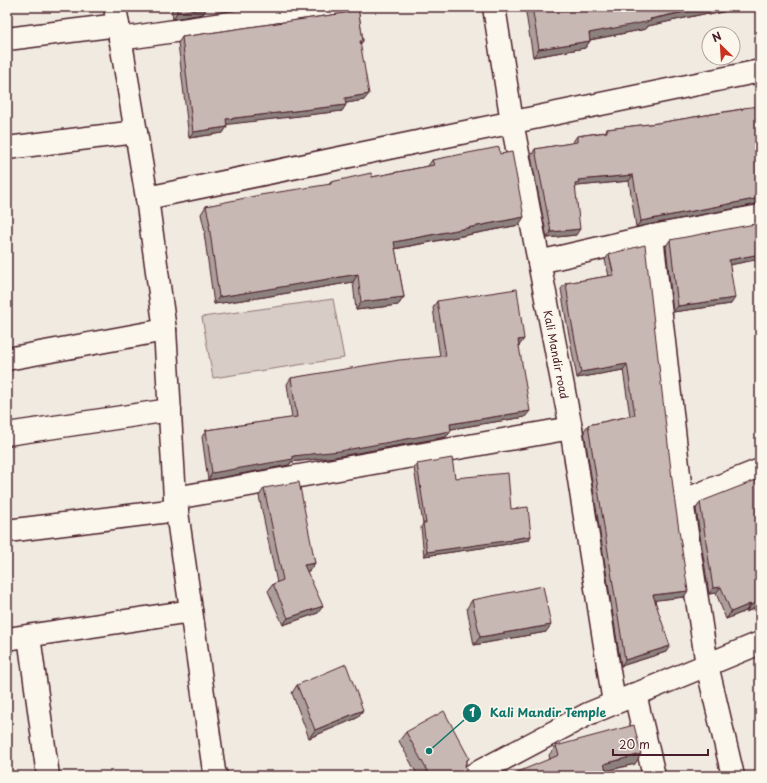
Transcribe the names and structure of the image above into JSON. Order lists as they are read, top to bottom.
{
  "streets": {
    "street": ["Kali Mandir road"]
  },
  "places": ["Kali Mandir Temple"],
  "scale_bar": "20 m",
  "north": "top left"
}
